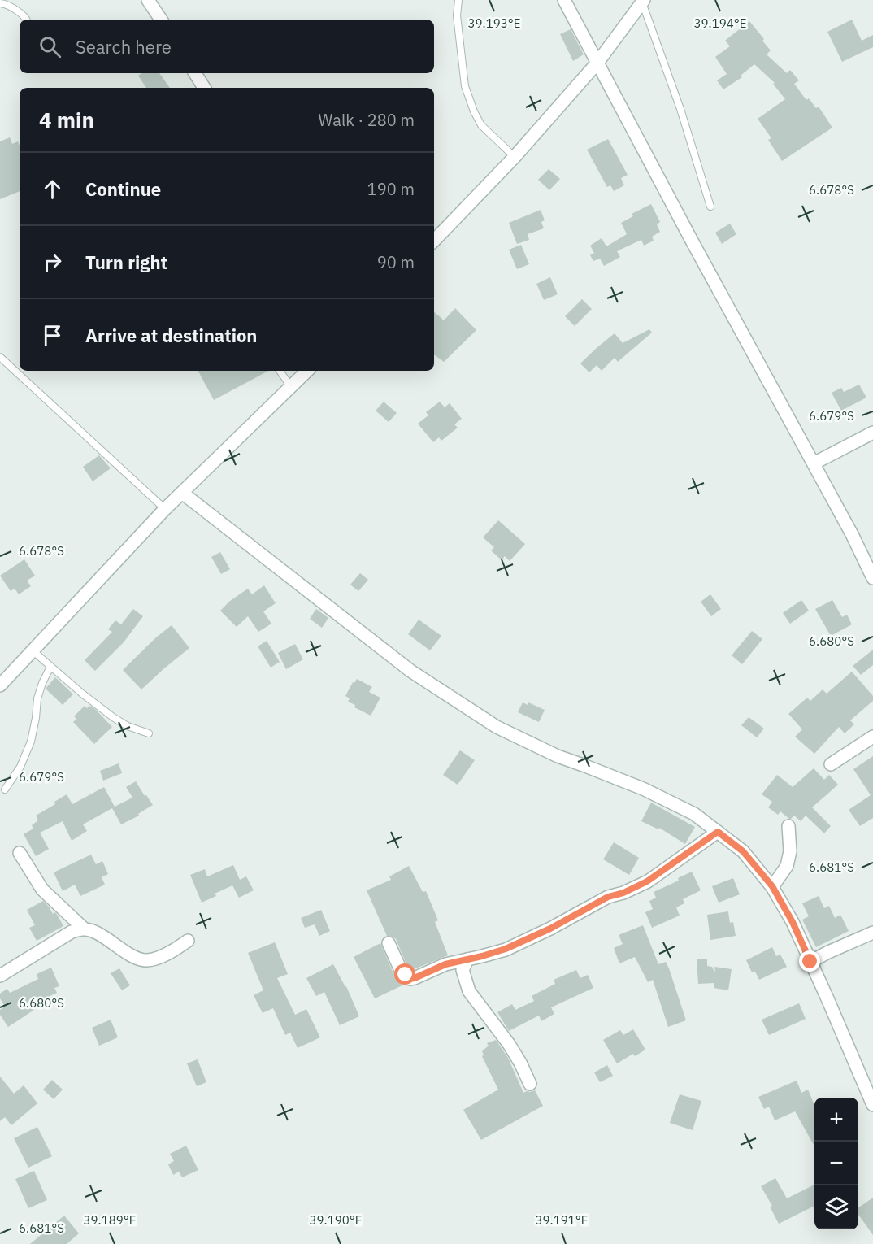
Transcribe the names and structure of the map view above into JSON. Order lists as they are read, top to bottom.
{
  "page": {
    "search": "Search here",
    "heading": ["4 min", "Walk · 280 m"],
    "list": [
      ["Continue", "190 m"],
      ["Turn right", "90 m"],
      "Arrive at destination"
    ],
    "map_buttons": ["+", "−"]
  },
  "coordinates": [
    "39.193°E",
    "39.194°E",
    "6.678°S",
    "6.679°S",
    "6.680°S",
    "6.681°S",
    "39.189°E",
    "39.190°E",
    "39.191°E"
  ]
}
